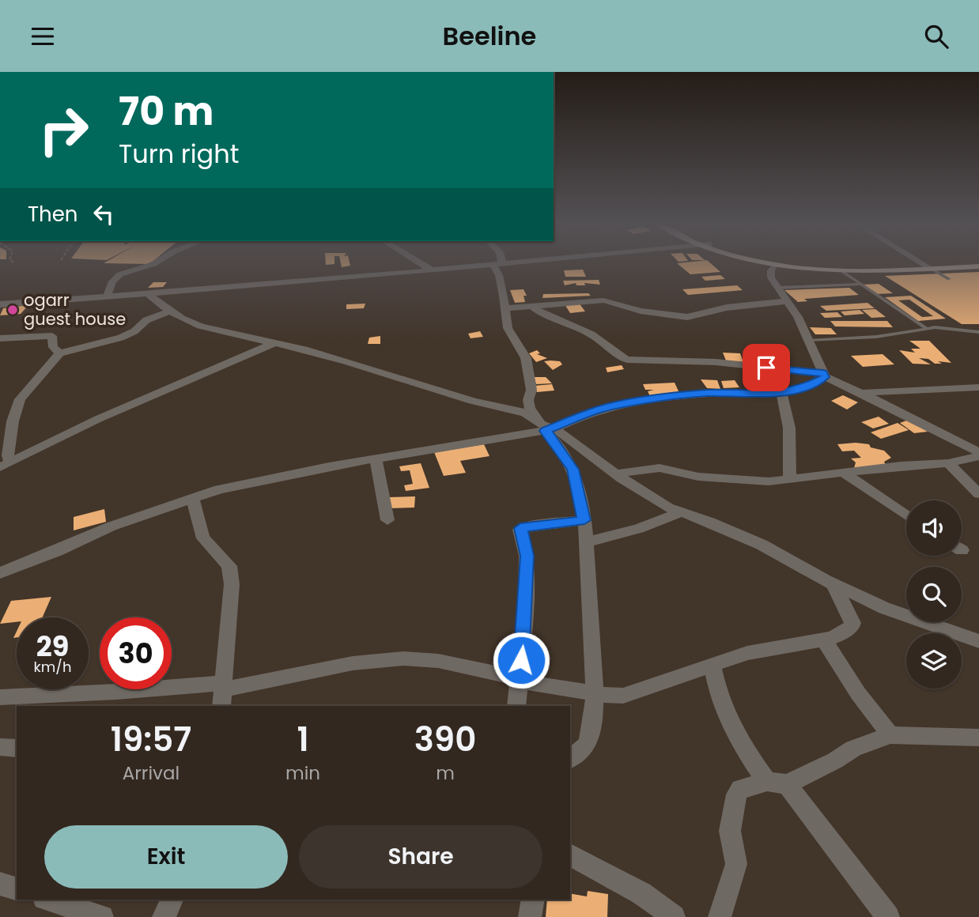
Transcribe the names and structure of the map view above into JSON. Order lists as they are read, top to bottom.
{
  "places": ["ogarr guest house"],
  "page": {
    "header": "Beeline",
    "turn": ["70 m", "Turn right"],
    "then": "Then",
    "speed": "29 km/h",
    "limit": "30",
    "eta": [
      "19:57",
      "Arrival",
      "1",
      "min",
      "390",
      "m"
    ],
    "buttons": ["Exit", "Share"]
  }
}
